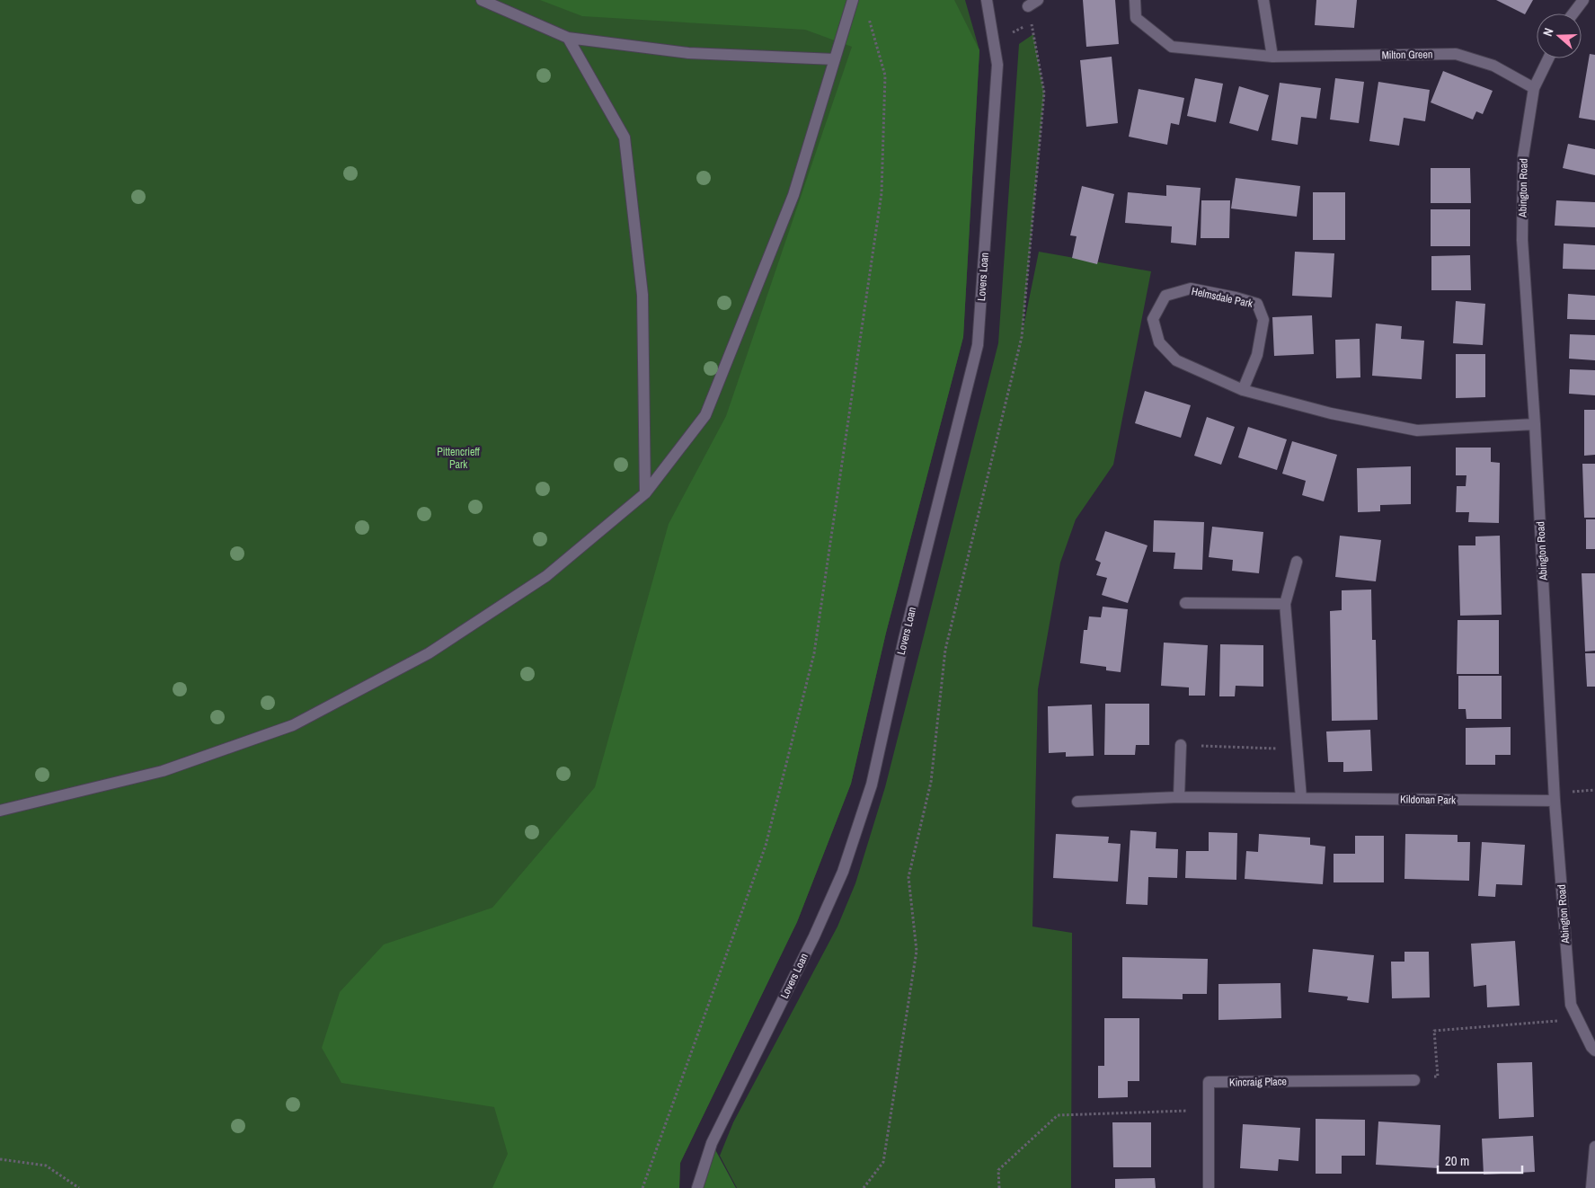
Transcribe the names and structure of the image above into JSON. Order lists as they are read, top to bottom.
{
  "streets": {
    "street": [
      "Milton Green",
      "Abington Road",
      "Lovers Loan",
      "Helmsdale Park",
      "Kildonan Park",
      "Kincraig Place"
    ]
  },
  "crossings": [
    ["Milton Green", "Abington Road"],
    ["Abington Road", "Helmsdale Park"],
    ["Abington Road", "Kildonan Park"]
  ],
  "parks": ["Pittencrieff Park"],
  "scale_bar": "20 m",
  "north": "left"
}
